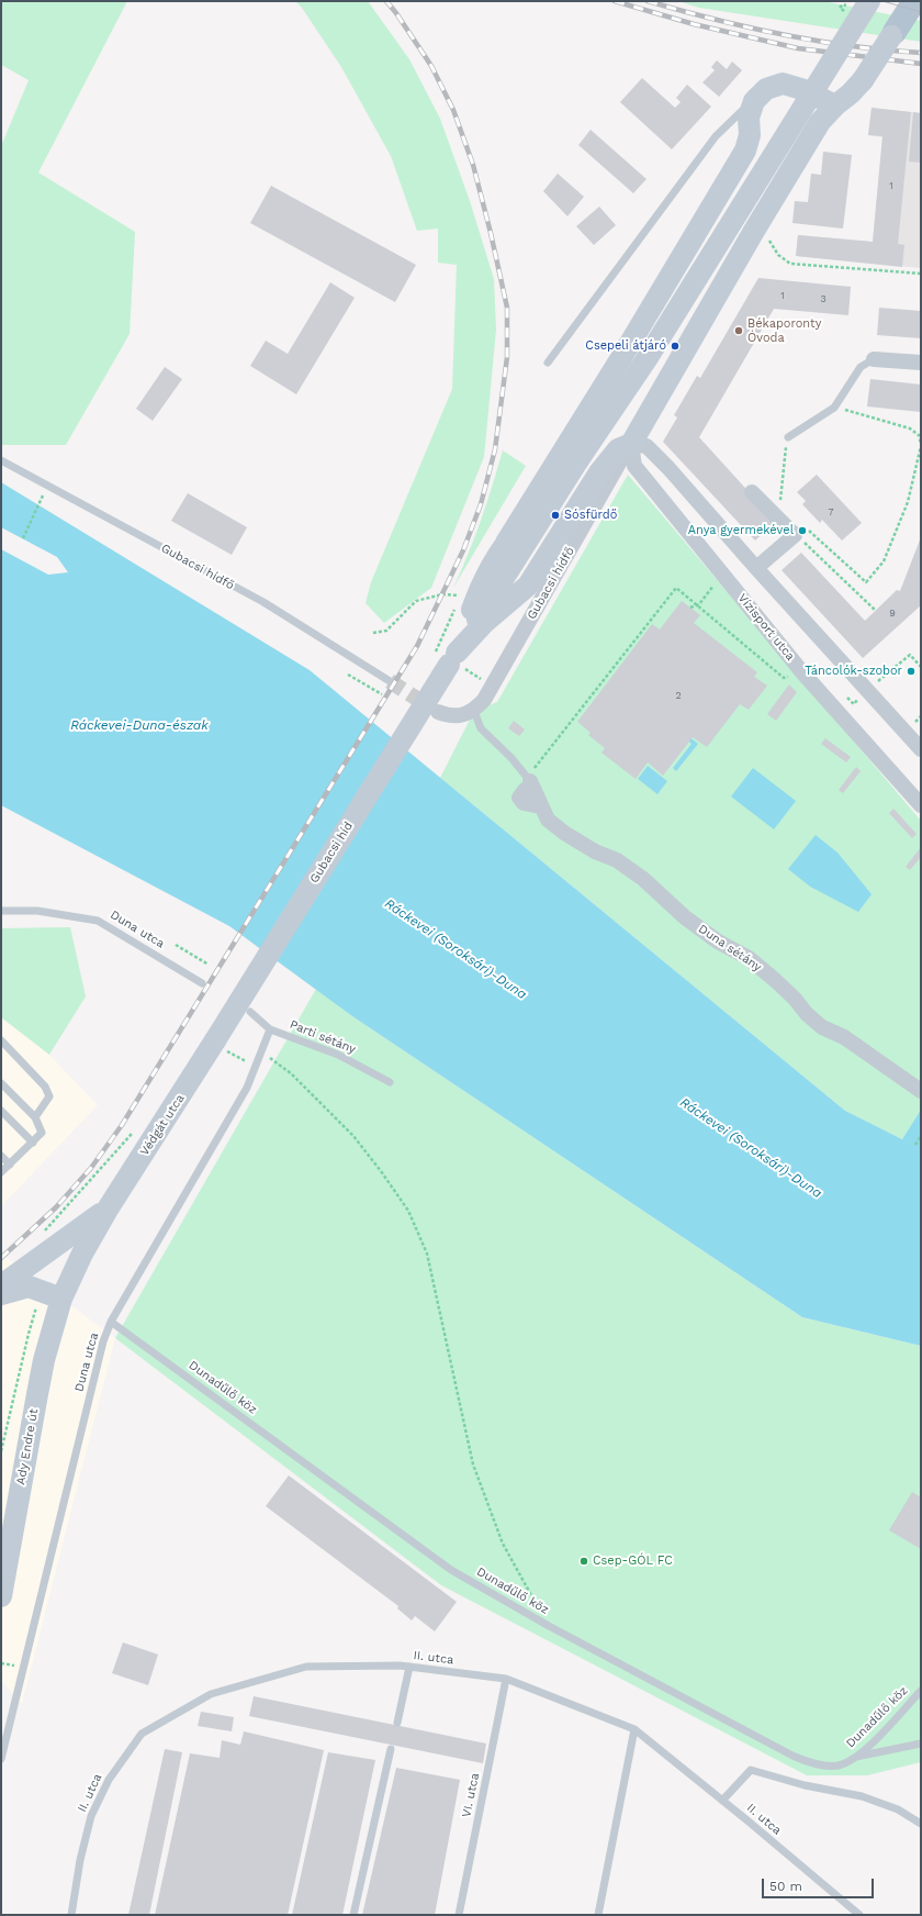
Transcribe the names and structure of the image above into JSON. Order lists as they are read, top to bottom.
{
  "streets": {
    "main road": ["Gubacsi híd", "Védgát utca", "Ady Endre út"],
    "street": ["Gubacsi hídfő", "Vízisport utca", "Duna sétány"],
    "lane": [
      "Duna utca",
      "Parti sétány",
      "Dunadűlő köz",
      "II. utca",
      "VI. utca"
    ]
  },
  "crossings": [
    ["Gubacsi hídfő", "Vízisport utca"],
    ["Gubacsi híd", "Védgát utca"],
    ["Duna utca", "Parti sétány"],
    ["Duna utca", "Dunadűlő köz"],
    ["Védgát utca", "Ady Endre út"],
    ["II. utca", "VI. utca"]
  ],
  "water": ["Ráckevei-Duna-észak", "Ráckevei (Soroksári)-Duna"],
  "places": [
    "Békaporonty Óvoda",
    "Csepeli átjáró",
    "Sósfürdő",
    "Anya gyermekével",
    "Táncolók-szobor",
    "Csep-GÓL FC"
  ],
  "house_numbers": [
    "1",
    "1",
    "3",
    "7",
    "9",
    "2"
  ],
  "scale_bar": "50 m"
}
